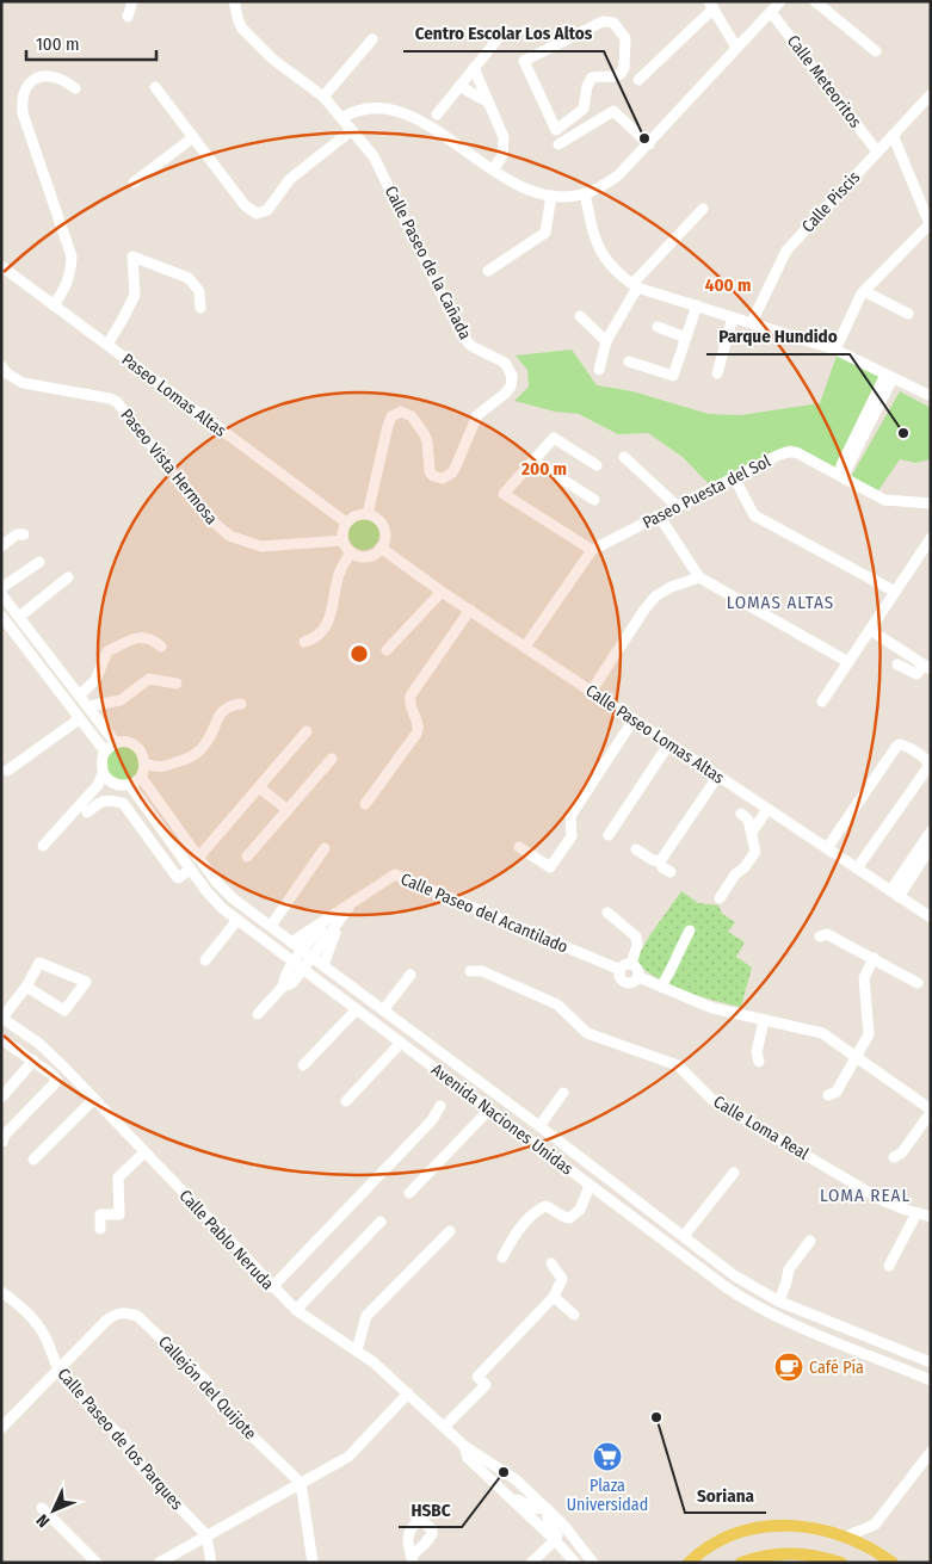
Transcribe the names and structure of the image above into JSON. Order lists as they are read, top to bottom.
{
  "streets": {
    "street": [
      "Calle Meteoritos",
      "Calle Piscis",
      "Calle Paseo de la Cañada",
      "Paseo Lomas Altas",
      "Paseo Vista Hermosa",
      "Paseo Puesta del Sol",
      "Calle Paseo Lomas Altas",
      "Calle Paseo del Acantilado",
      "Avenida Naciones Unidas",
      "Calle Loma Real",
      "Calle Pablo Neruda",
      "Callejón del Quijote",
      "Calle Paseo de los Parques"
    ]
  },
  "crossings": [
    ["Calle Meteoritos", "Calle Piscis"],
    ["Calle Paseo de la Cañada", "Paseo Lomas Altas"],
    ["Calle Paseo de la Cañada", "Paseo Vista Hermosa"],
    ["Calle Paseo de la Cañada", "Calle Paseo Lomas Altas"],
    ["Paseo Lomas Altas", "Paseo Vista Hermosa"],
    ["Paseo Lomas Altas", "Calle Paseo Lomas Altas"],
    ["Paseo Vista Hermosa", "Calle Paseo Lomas Altas"],
    ["Paseo Puesta del Sol", "Calle Paseo Lomas Altas"],
    ["Calle Paseo del Acantilado", "Avenida Naciones Unidas"],
    ["Callejón del Quijote", "Calle Paseo de los Parques"]
  ],
  "districts": ["LOMAS ALTAS", "LOMA REAL"],
  "places": {
    "other": [
      "Centro Escolar Los Altos",
      "Parque Hundido",
      "Soriana",
      "HSBC"
    ],
    "cafe": ["Café Pía"],
    "supermarket": ["Plaza Universidad"]
  },
  "scale_bar": "100 m",
  "north": "bottom left",
  "rings": ["400 m", "200 m"]
}
